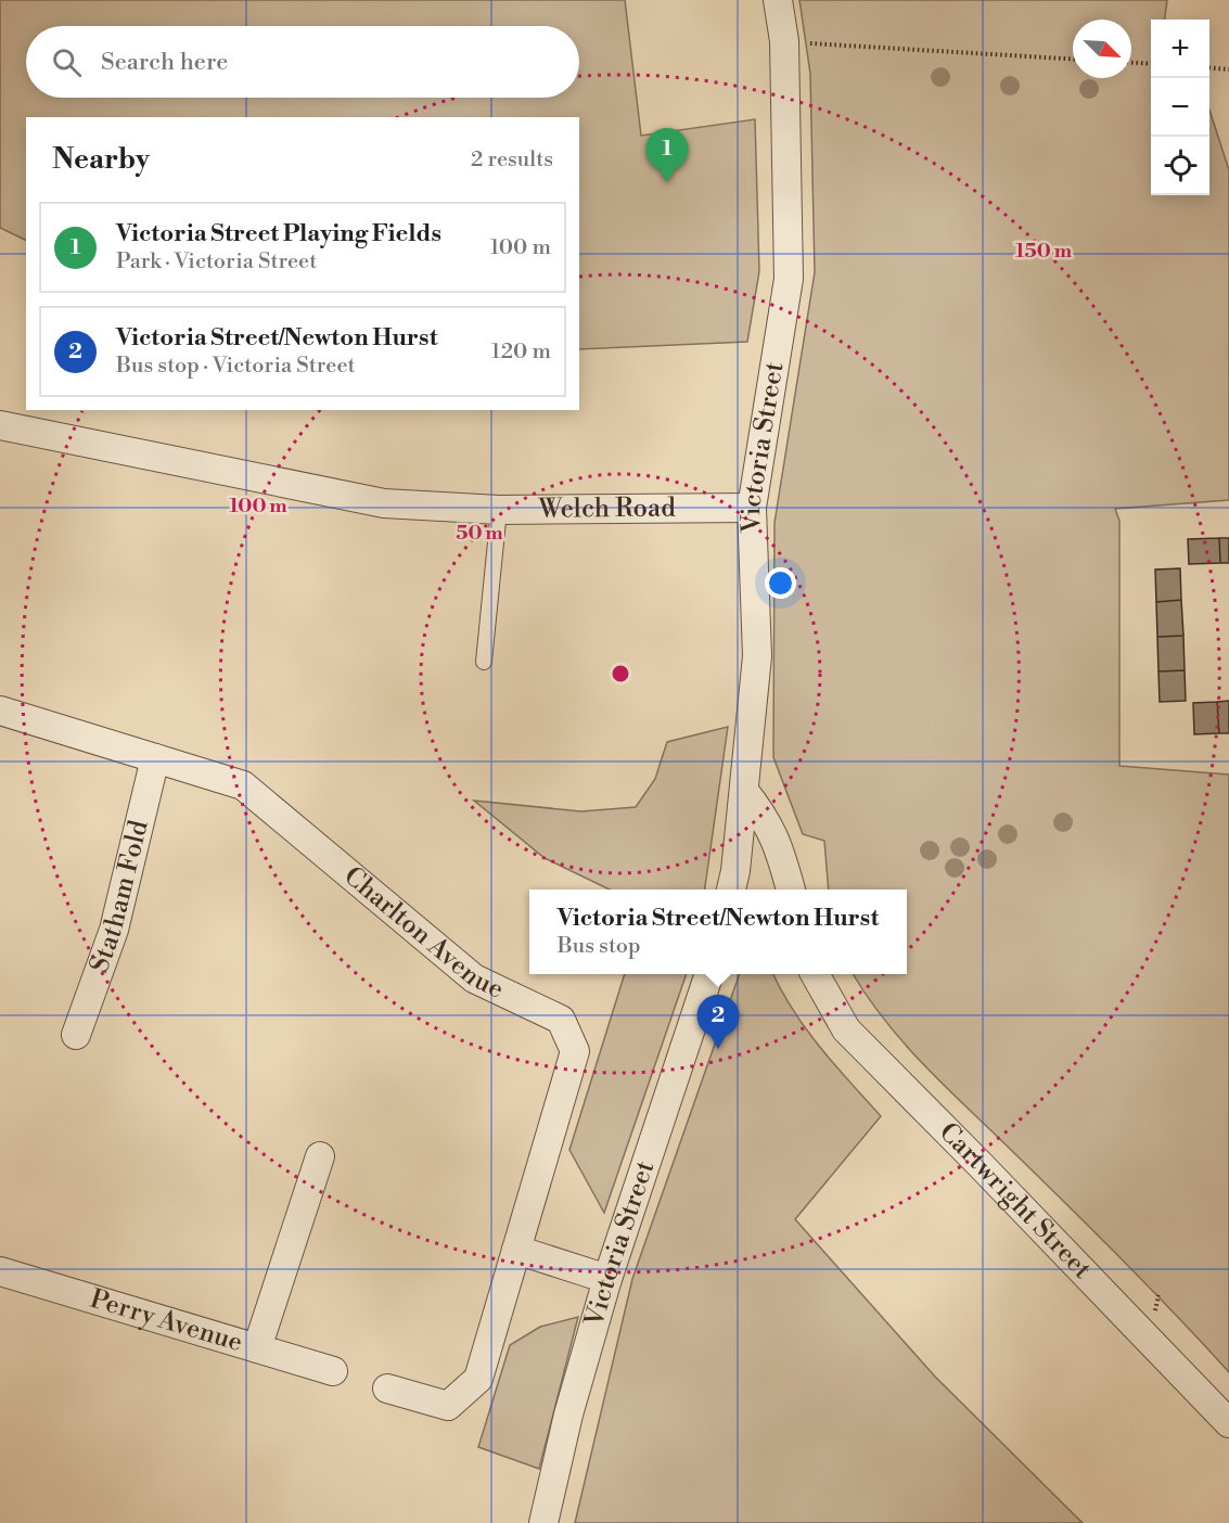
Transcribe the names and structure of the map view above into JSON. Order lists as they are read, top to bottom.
{
  "streets": {
    "street": [
      "Victoria Street",
      "Welch Road",
      "Statham Fold",
      "Charlton Avenue",
      "Cartwright Street",
      "Perry Avenue"
    ]
  },
  "crossings": [
    ["Victoria Street", "Welch Road"],
    ["Statham Fold", "Charlton Avenue"]
  ],
  "north": "bottom right",
  "page": {
    "map_buttons": ["+", "−"],
    "search": "Search here",
    "heading": ["Nearby", "2 results"],
    "pins": ["1", "2"],
    "list": [
      {
        "mark": "1",
        "name": "Victoria Street Playing Fields",
        "note": "Park · Victoria Street",
        "value": "100 m"
      },
      {
        "mark": "2",
        "name": "Victoria Street/Newton Hurst",
        "note": "Bus stop · Victoria Street",
        "value": "120 m"
      }
    ],
    "popup": ["Victoria Street/Newton Hurst", "Bus stop"]
  },
  "rings": ["150 m", "100 m", "50 m"]
}
